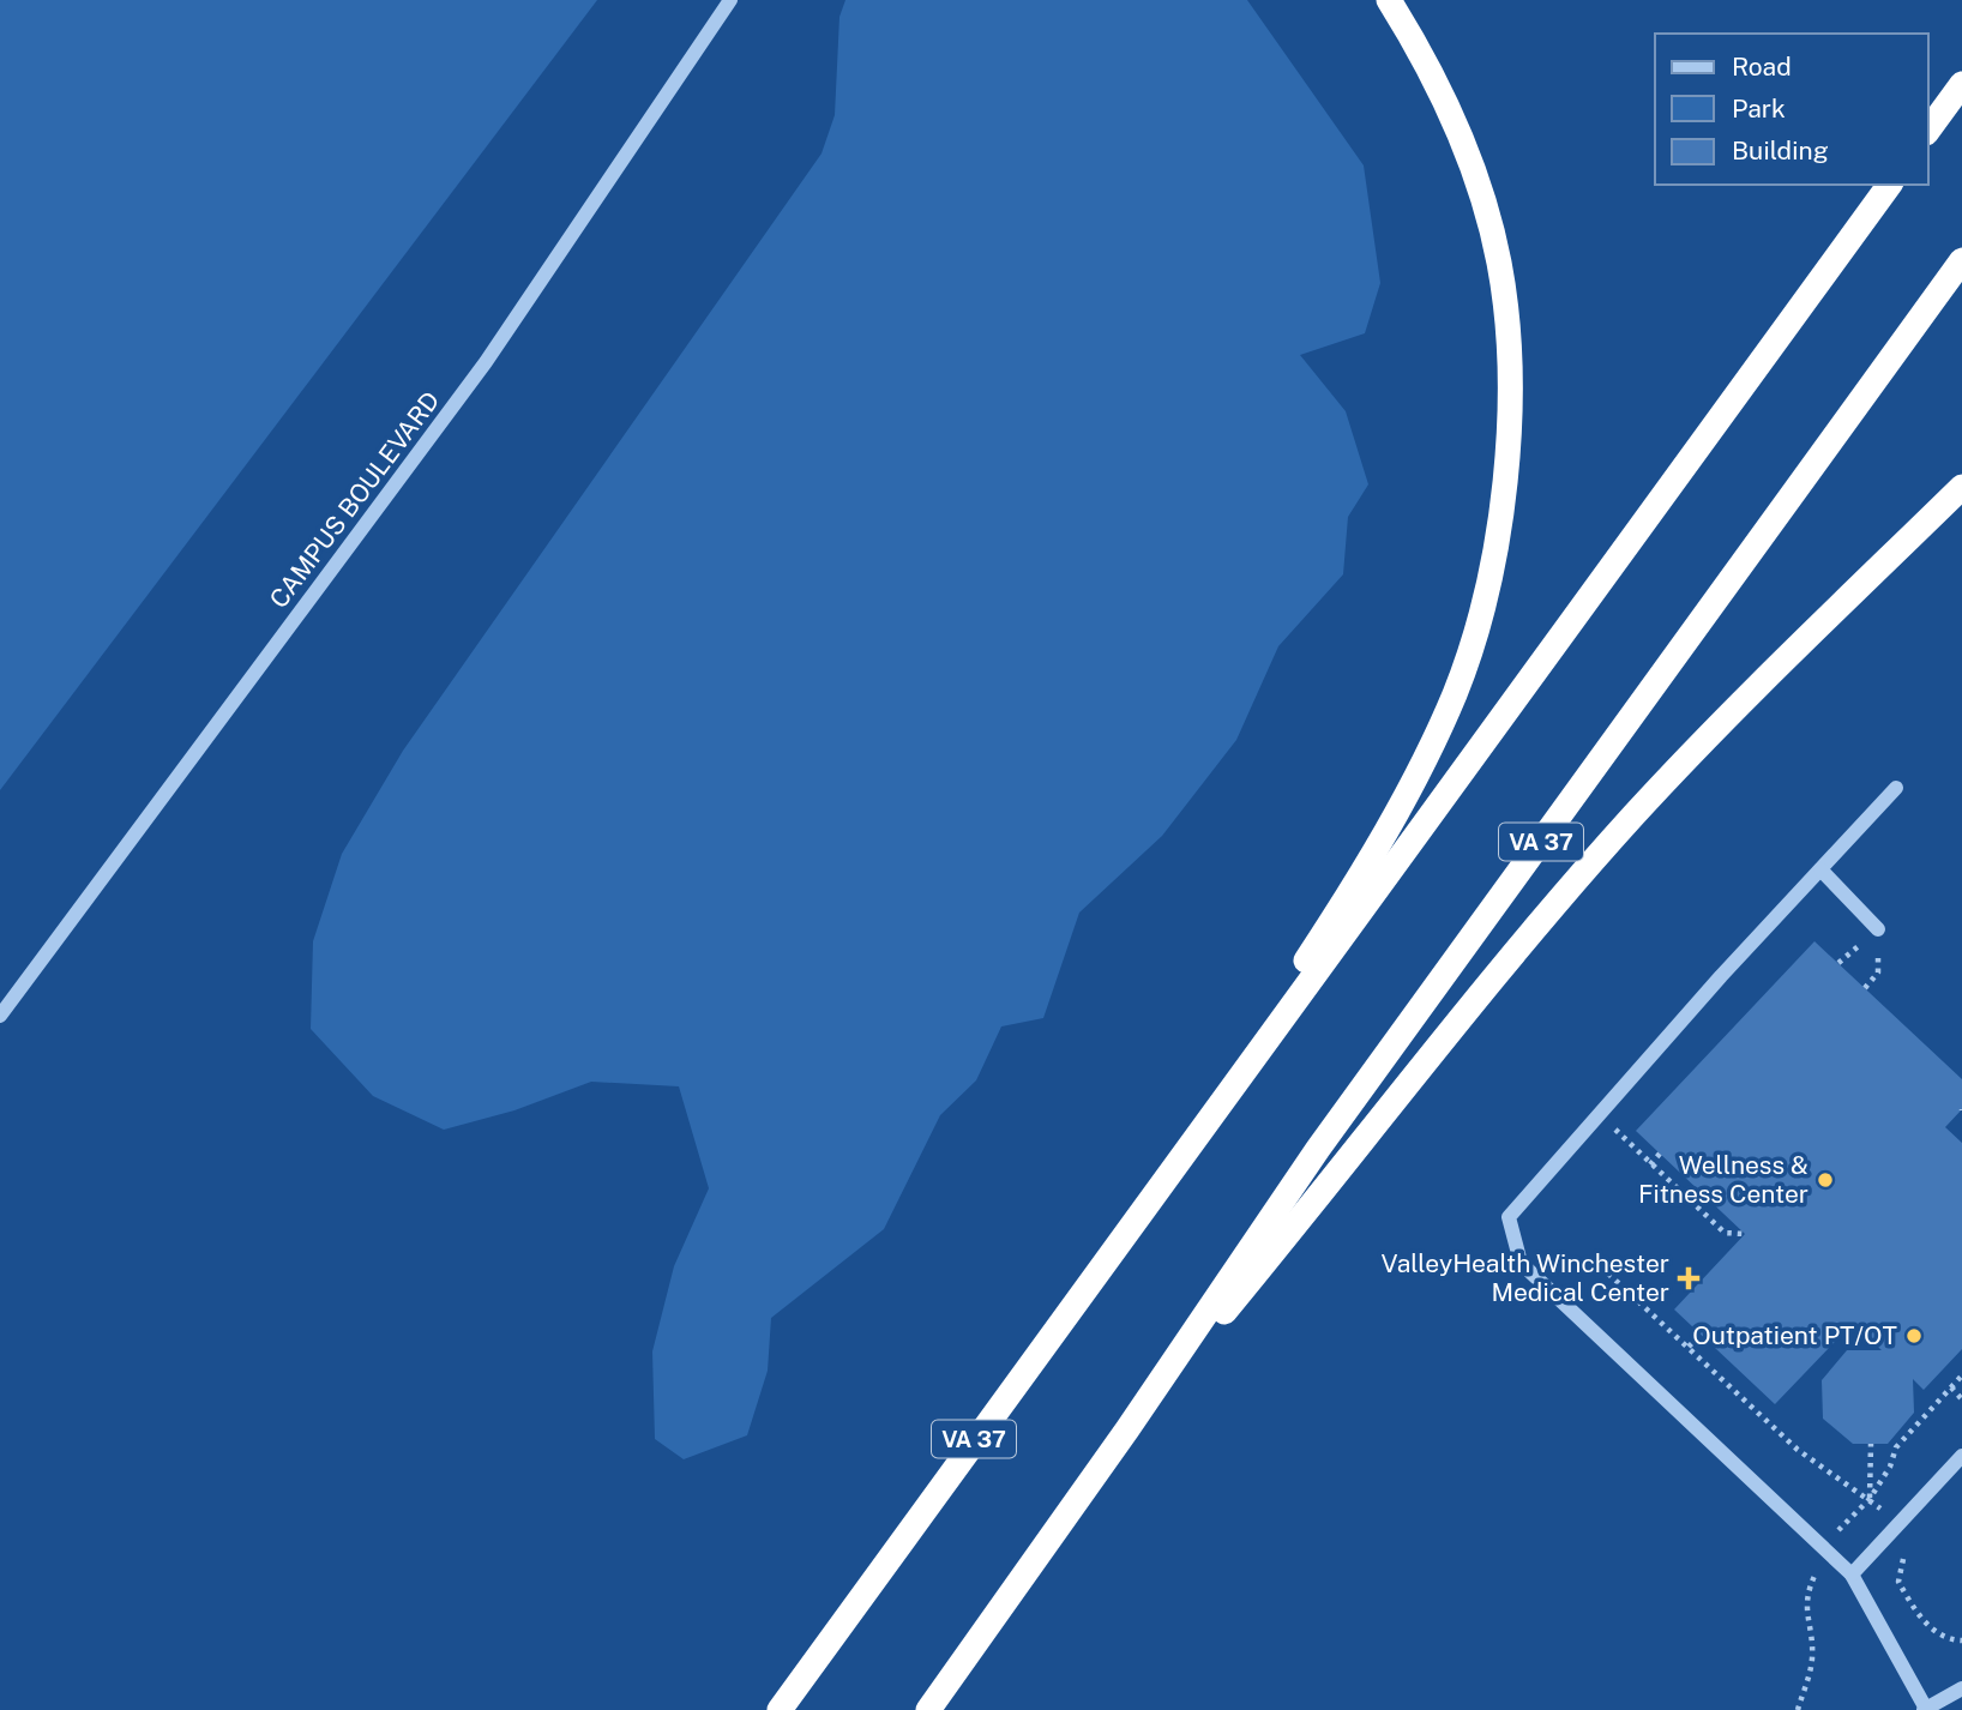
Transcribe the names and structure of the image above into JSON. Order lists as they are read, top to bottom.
{
  "streets": {
    "highway": ["VA 37"],
    "street": ["CAMPUS BOULEVARD"]
  },
  "places": {
    "other": ["Wellness & Fitness Center", "Outpatient PT/OT"],
    "health": ["ValleyHealth Winchester Medical Center"]
  },
  "legend": ["Road", "Park", "Building"]
}
